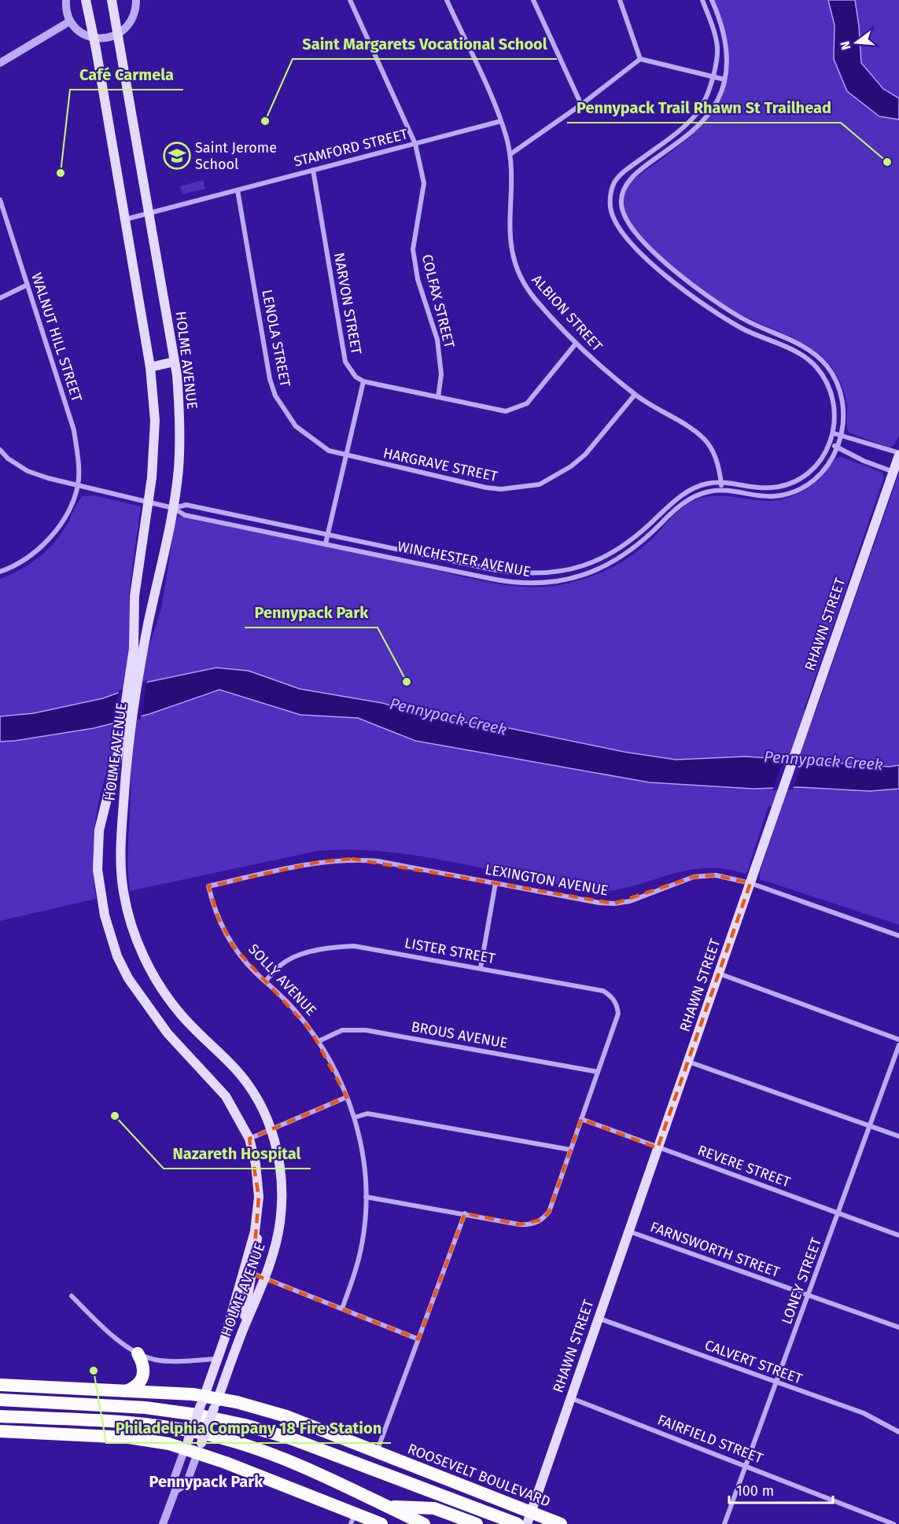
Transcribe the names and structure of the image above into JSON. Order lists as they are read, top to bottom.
{
  "streets": {
    "highway": ["ROOSEVELT BOULEVARD"],
    "main road": ["HOLME AVENUE", "RHAWN STREET"],
    "street": [
      "STAMFORD STREET",
      "COLFAX STREET",
      "NARVON STREET",
      "ALBION STREET",
      "WALNUT HILL STREET",
      "LENOLA STREET",
      "HARGRAVE STREET",
      "WINCHESTER AVENUE",
      "LEXINGTON AVENUE",
      "LISTER STREET",
      "SOLLY AVENUE",
      "BROUS AVENUE",
      "REVERE STREET",
      "FARNSWORTH STREET",
      "LONEY STREET",
      "CALVERT STREET",
      "FAIRFIELD STREET"
    ]
  },
  "crossings": [
    ["STAMFORD STREET", "COLFAX STREET"],
    ["STAMFORD STREET", "NARVON STREET"],
    ["STAMFORD STREET", "ALBION STREET"],
    ["STAMFORD STREET", "LENOLA STREET"],
    ["STAMFORD STREET", "HOLME AVENUE"],
    ["ALBION STREET", "HARGRAVE STREET"],
    ["ALBION STREET", "WINCHESTER AVENUE"],
    ["WALNUT HILL STREET", "WINCHESTER AVENUE"],
    ["LENOLA STREET", "HARGRAVE STREET"],
    ["HOLME AVENUE", "WINCHESTER AVENUE"],
    ["HOLME AVENUE", "ROOSEVELT BOULEVARD"],
    ["RHAWN STREET", "LEXINGTON AVENUE"],
    ["RHAWN STREET", "REVERE STREET"],
    ["RHAWN STREET", "FARNSWORTH STREET"],
    ["RHAWN STREET", "CALVERT STREET"],
    ["RHAWN STREET", "FAIRFIELD STREET"],
    ["RHAWN STREET", "ROOSEVELT BOULEVARD"],
    ["LEXINGTON AVENUE", "SOLLY AVENUE"],
    ["LISTER STREET", "SOLLY AVENUE"],
    ["LISTER STREET", "BROUS AVENUE"],
    ["SOLLY AVENUE", "BROUS AVENUE"],
    ["REVERE STREET", "LONEY STREET"],
    ["FARNSWORTH STREET", "LONEY STREET"],
    ["LONEY STREET", "CALVERT STREET"],
    ["LONEY STREET", "FAIRFIELD STREET"]
  ],
  "districts": ["Pennypack Park"],
  "water": ["Pennypack Creek"],
  "places": {
    "other": [
      "Saint Margarets Vocational School",
      "Pennypack Trail Rhawn St Trailhead",
      "Café Carmela",
      "Pennypack Park",
      "Nazareth Hospital",
      "Philadelphia Company 18 Fire Station"
    ],
    "school or university": ["Saint Jerome School"]
  },
  "scale_bar": "100 m",
  "north": "left"
}
